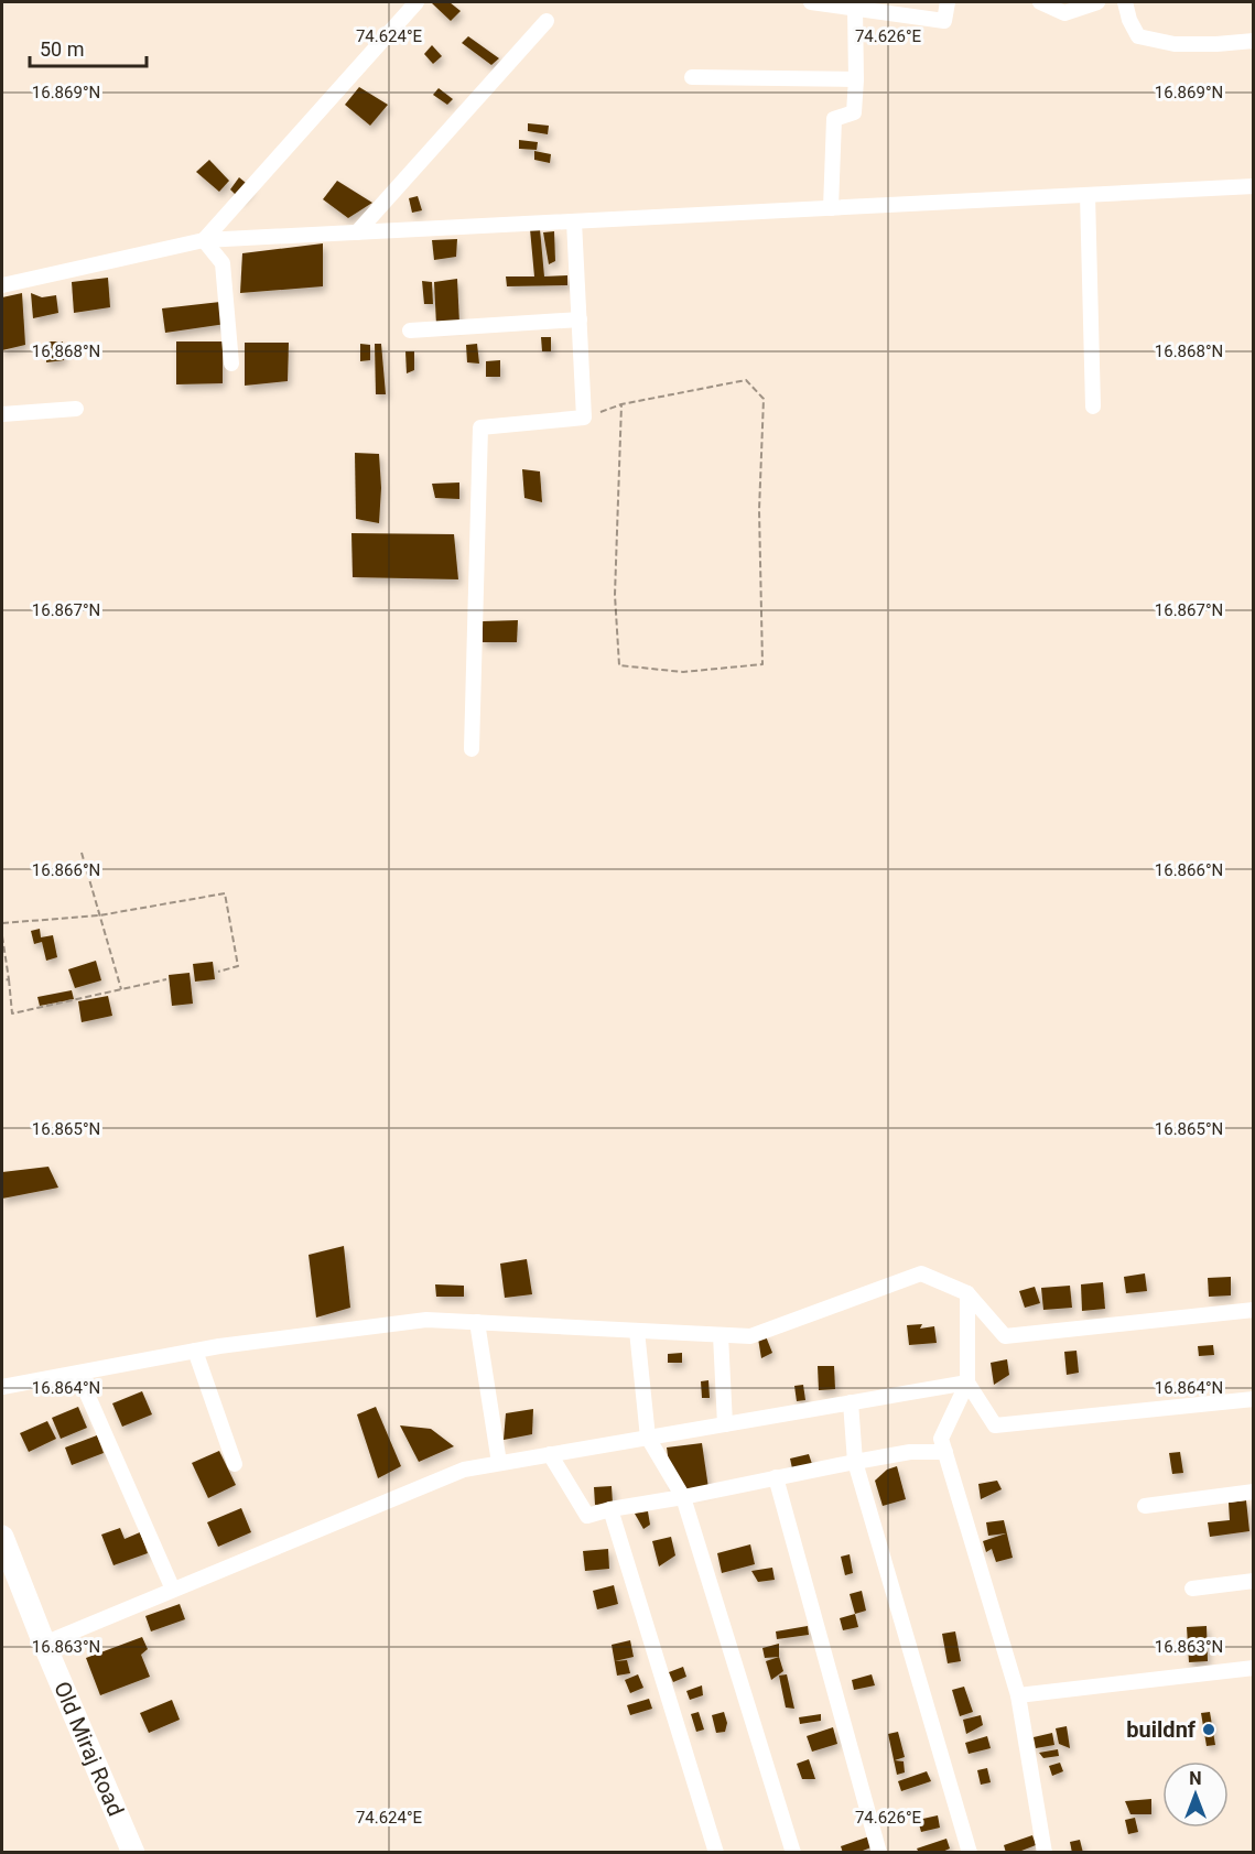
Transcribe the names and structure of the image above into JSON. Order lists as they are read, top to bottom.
{
  "streets": {
    "main road": ["Old Miraj Road"]
  },
  "places": ["buildnf"],
  "scale_bar": "50 m",
  "north": "top",
  "coordinates": [
    "74.624°E",
    "74.626°E",
    "16.869°N",
    "16.868°N",
    "16.867°N",
    "16.866°N",
    "16.865°N",
    "16.864°N",
    "16.863°N"
  ]
}
